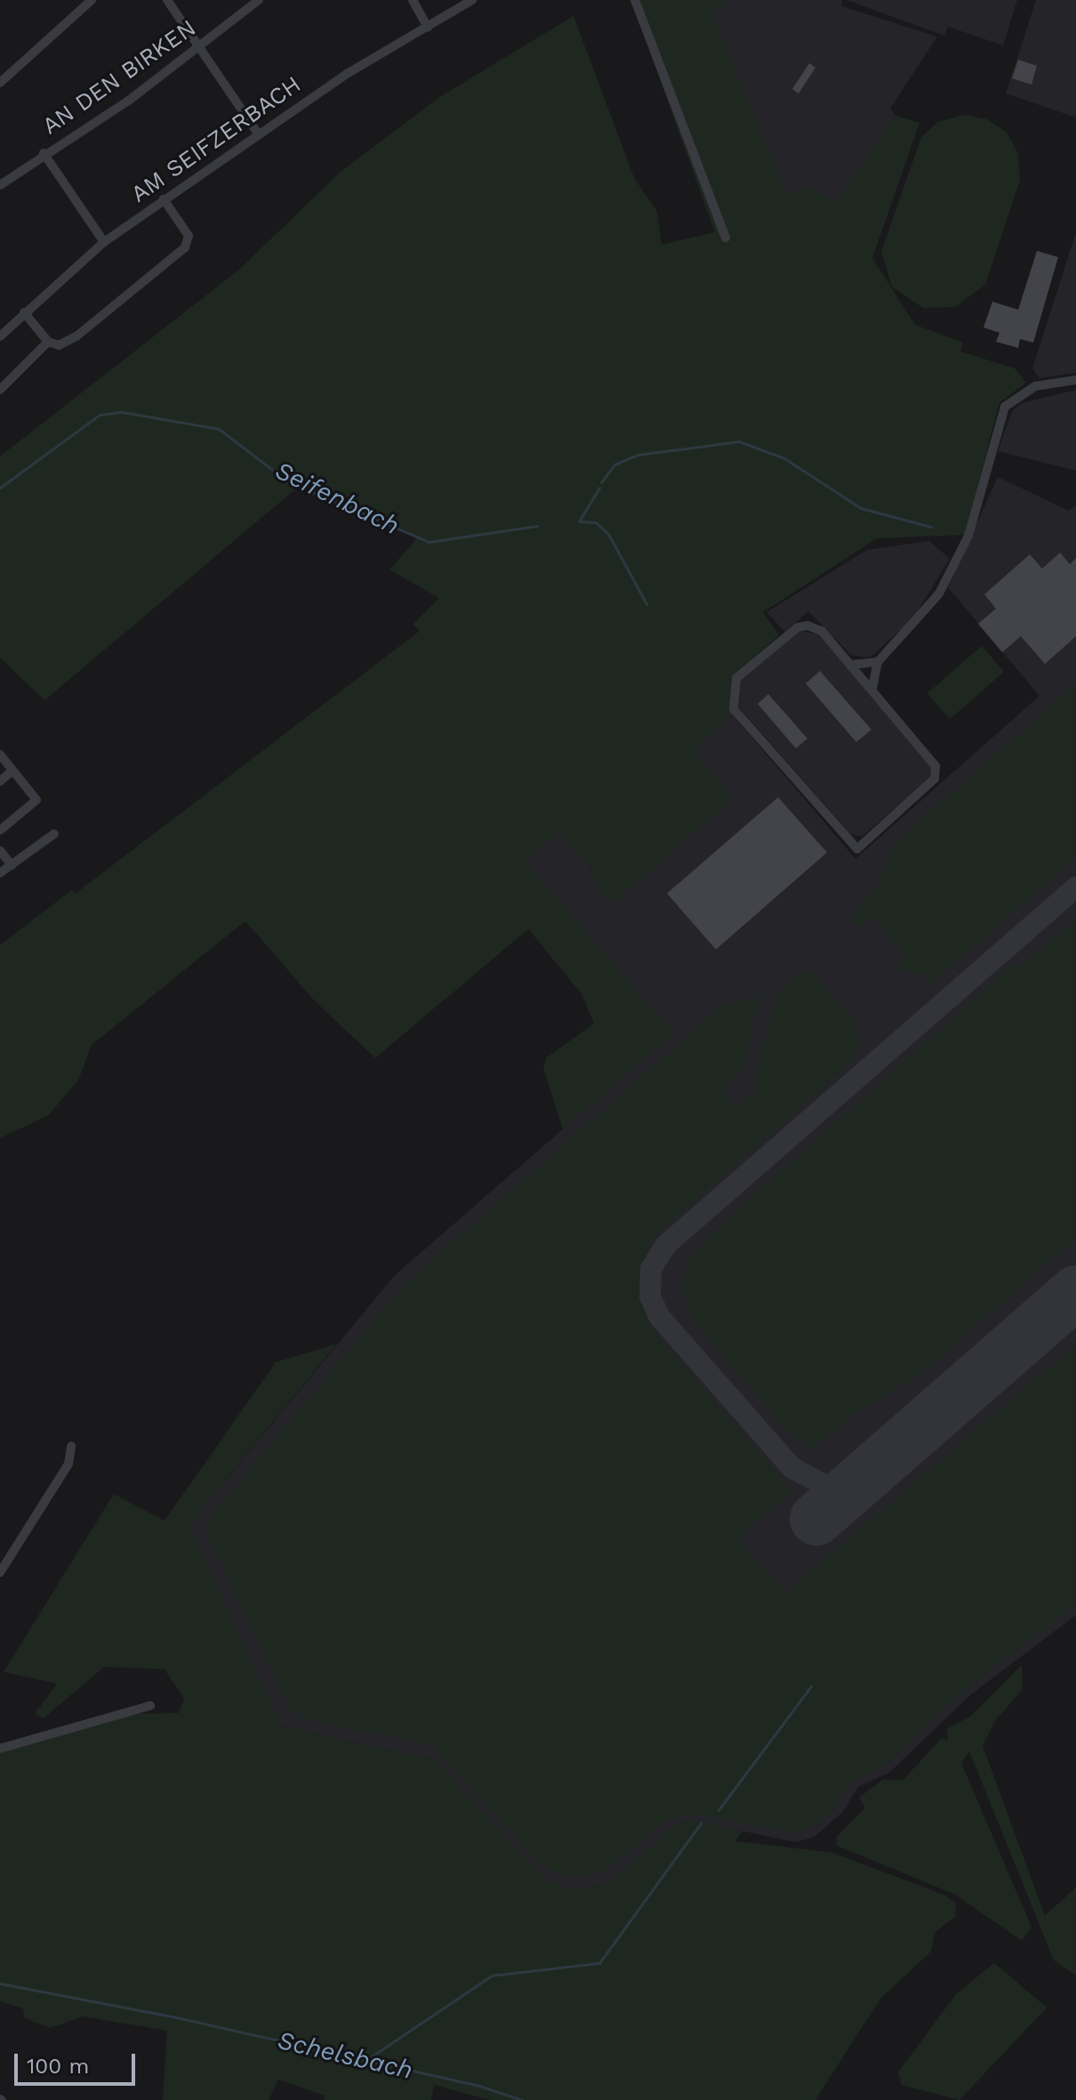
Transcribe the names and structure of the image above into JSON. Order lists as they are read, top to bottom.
{
  "streets": {
    "street": ["AN DEN BIRKEN", "AM SEIFZERBACH"]
  },
  "water": ["Seifenbach", "Schelsbach"],
  "scale_bar": "100 m"
}
